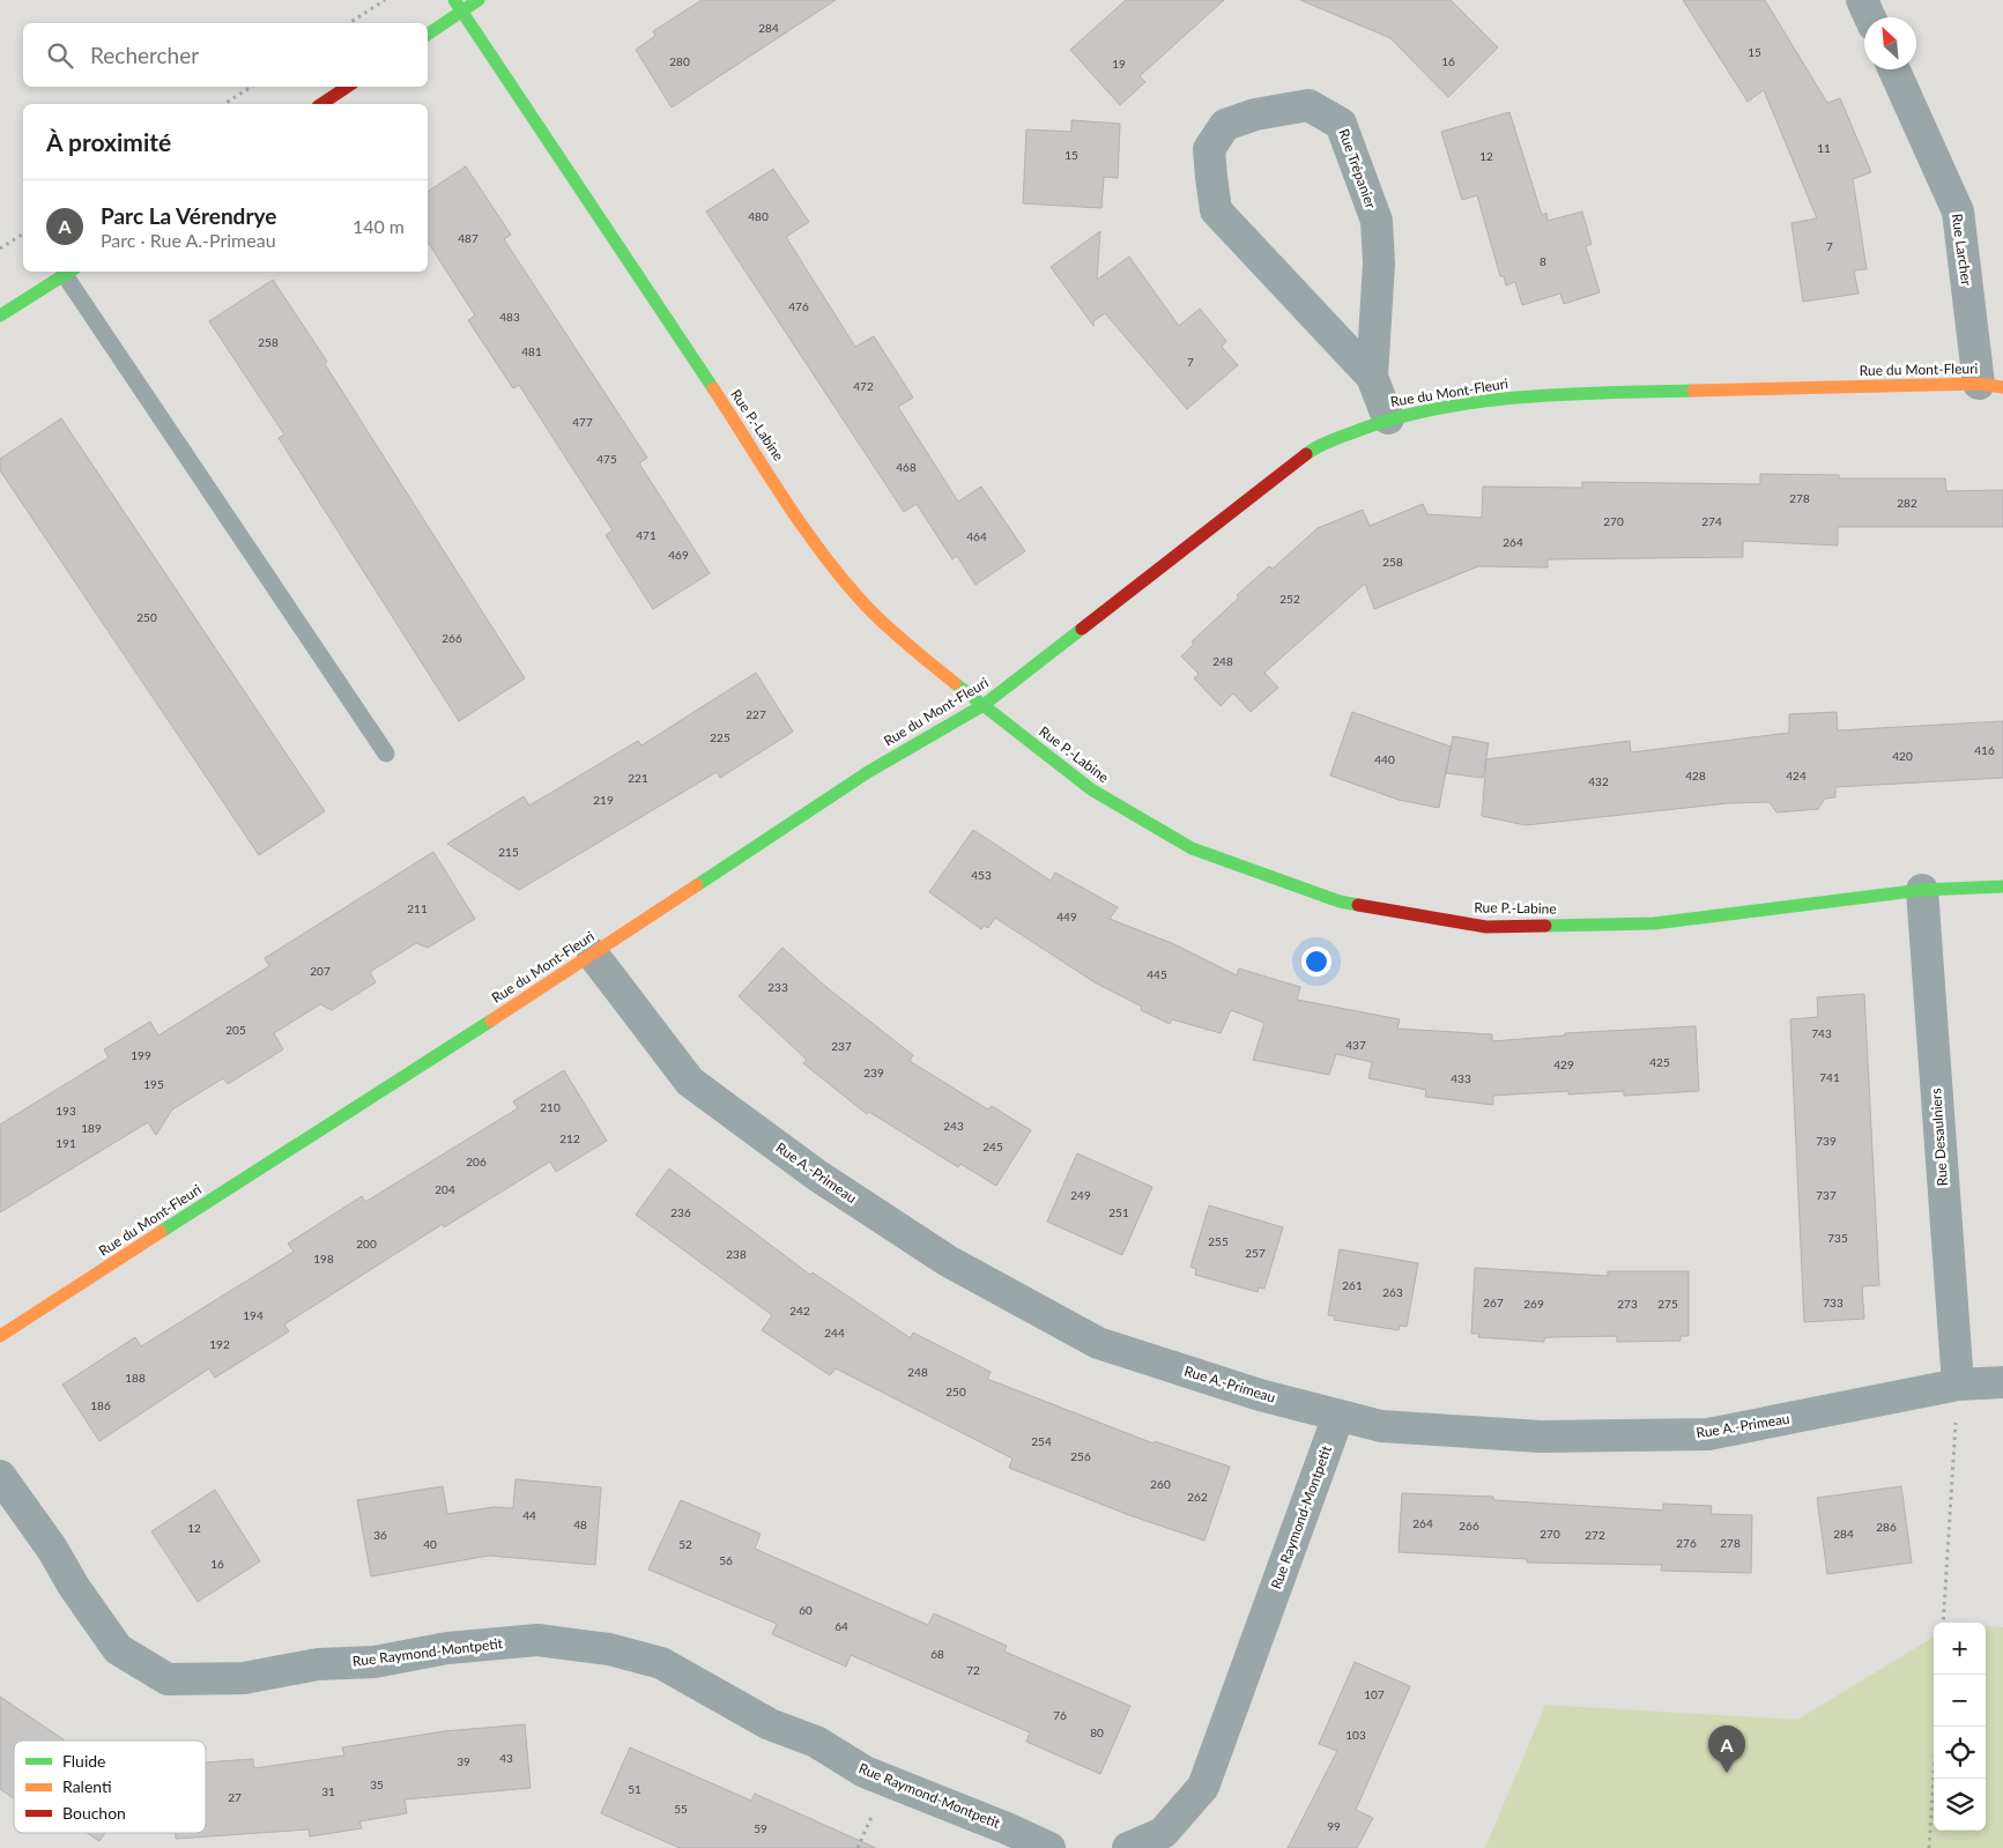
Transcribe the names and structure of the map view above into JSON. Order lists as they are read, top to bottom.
{
  "streets": {
    "street": [
      "Rue Trépanier",
      "Rue Larcher",
      "Rue du Mont-Fleuri",
      "Rue P.-Labine",
      "Rue Desaulniers",
      "Rue A.-Primeau",
      "Rue Raymond-Montpetit"
    ]
  },
  "crossings": [
    ["Rue Trépanier", "Rue du Mont-Fleuri"],
    ["Rue Larcher", "Rue du Mont-Fleuri"],
    ["Rue du Mont-Fleuri", "Rue P.-Labine"],
    ["Rue du Mont-Fleuri", "Rue A.-Primeau"],
    ["Rue P.-Labine", "Rue Desaulniers"],
    ["Rue Desaulniers", "Rue A.-Primeau"],
    ["Rue A.-Primeau", "Rue Raymond-Montpetit"]
  ],
  "house_numbers": [
    "284",
    "15",
    "280",
    "16",
    "19",
    "11",
    "15",
    "12",
    "480",
    "487",
    "7",
    "8",
    "476",
    "483",
    "258",
    "481",
    "7",
    "472",
    "477",
    "475",
    "468",
    "278",
    "282",
    "270",
    "274",
    "471",
    "464",
    "264",
    "469",
    "258",
    "252",
    "250",
    "266",
    "248",
    "227",
    "225",
    "416",
    "420",
    "440",
    "428",
    "424",
    "221",
    "432",
    "219",
    "215",
    "453",
    "211",
    "449",
    "207",
    "445",
    "233",
    "205",
    "743",
    "437",
    "237",
    "199",
    "425",
    "429",
    "239",
    "741",
    "433",
    "195",
    "210",
    "193",
    "243",
    "189",
    "212",
    "739",
    "191",
    "245",
    "206",
    "204",
    "249",
    "737",
    "236",
    "251",
    "735",
    "255",
    "200",
    "257",
    "238",
    "198",
    "261",
    "263",
    "267",
    "733",
    "269",
    "273",
    "275",
    "242",
    "194",
    "244",
    "192",
    "248",
    "188",
    "250",
    "186",
    "254",
    "256",
    "260",
    "262",
    "44",
    "264",
    "48",
    "266",
    "286",
    "12",
    "270",
    "284",
    "36",
    "272",
    "276",
    "278",
    "40",
    "52",
    "56",
    "16",
    "60",
    "64",
    "68",
    "72",
    "107",
    "76",
    "80",
    "103",
    "43",
    "39",
    "35",
    "51",
    "31",
    "27",
    "55",
    "99",
    "59"
  ],
  "legend": ["Fluide", "Ralenti", "Bouchon"],
  "north": "top left",
  "page": {
    "search": "Rechercher",
    "heading": "À proximité",
    "list": [
      {
        "mark": "A",
        "name": "Parc La Vérendrye",
        "note": "Parc · Rue A.-Primeau",
        "value": "140 m"
      }
    ],
    "map_buttons": ["+", "−"],
    "pins": "A"
  }
}
